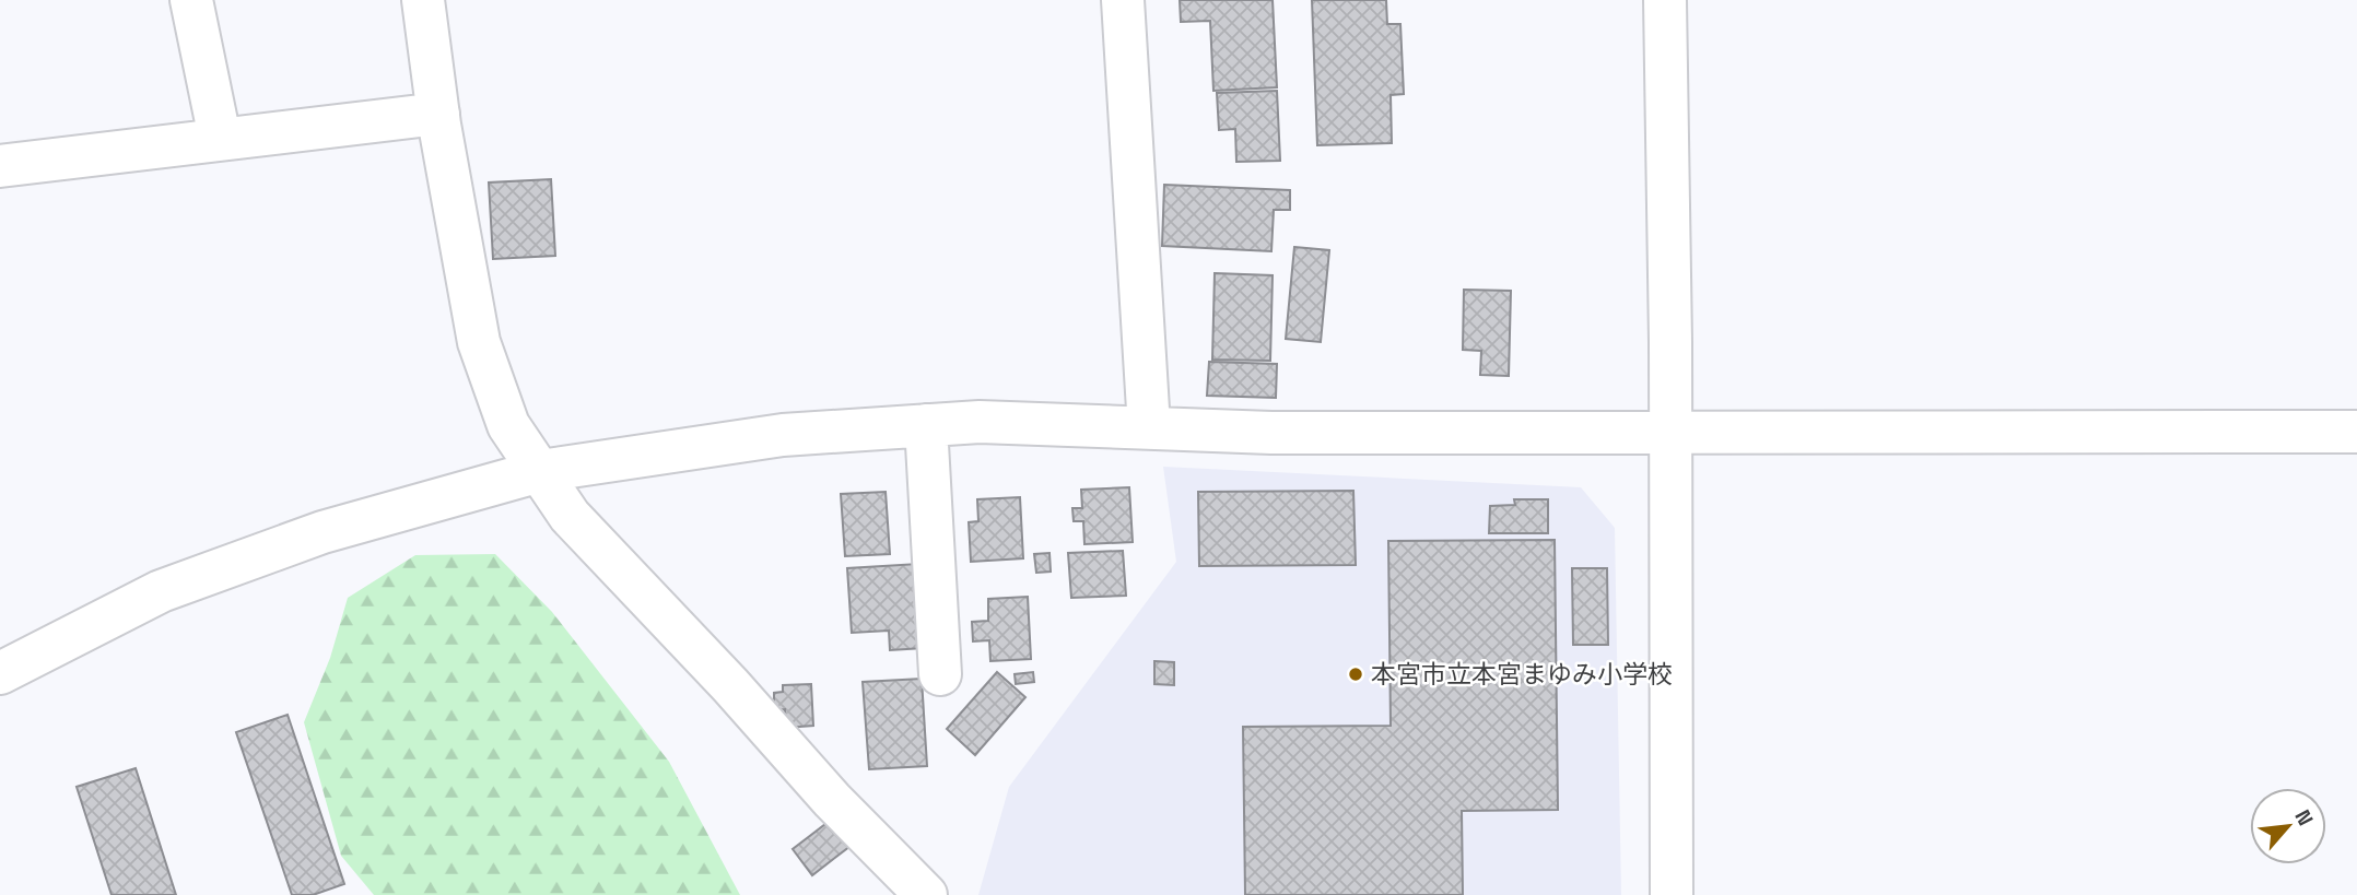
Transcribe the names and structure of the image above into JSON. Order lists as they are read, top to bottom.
{
  "places": ["本宮市立本宮まゆみ小学校"],
  "north": "top right"
}
